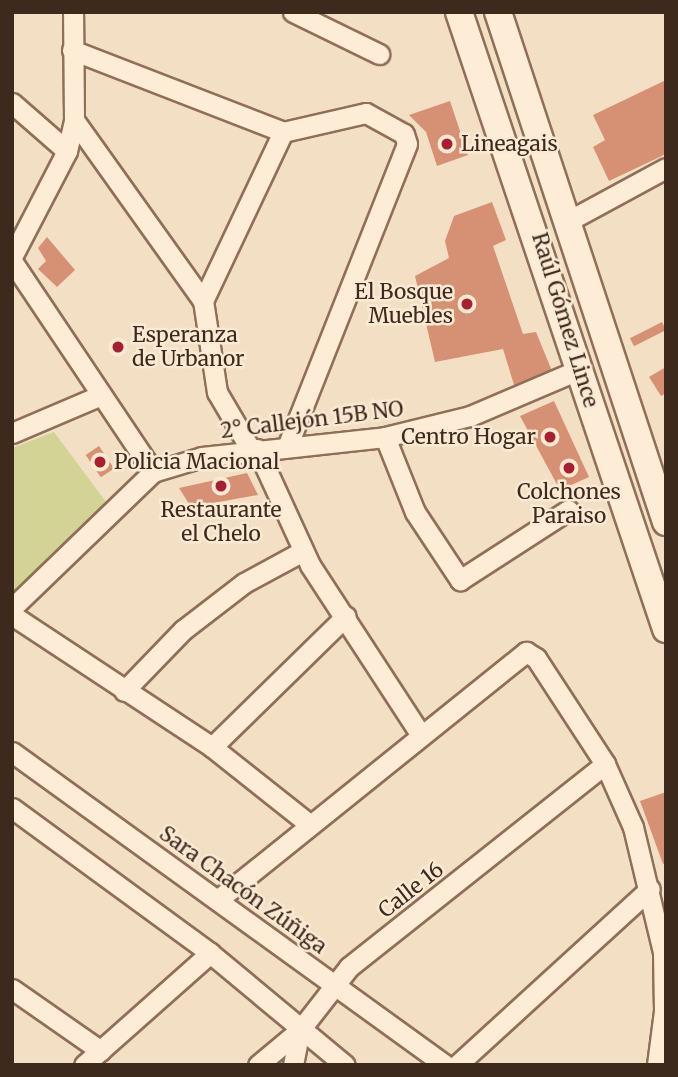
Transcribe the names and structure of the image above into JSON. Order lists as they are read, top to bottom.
{
  "streets": {
    "main road": ["Raúl Gómez Lince"],
    "street": ["2° Callejón 15B NO", "Sara Chacón Zúñiga", "Calle 16"]
  },
  "crossings": [
    ["Raúl Gómez Lince", "2° Callejón 15B NO"],
    ["Sara Chacón Zúñiga", "Calle 16"]
  ],
  "places": [
    "Lineagais",
    "El Bosque Muebles",
    "Esperanza de Urbanor",
    "Centro Hogar",
    "Policia Macional",
    "Colchones Paraiso",
    "Restaurante el Chelo"
  ]
}
